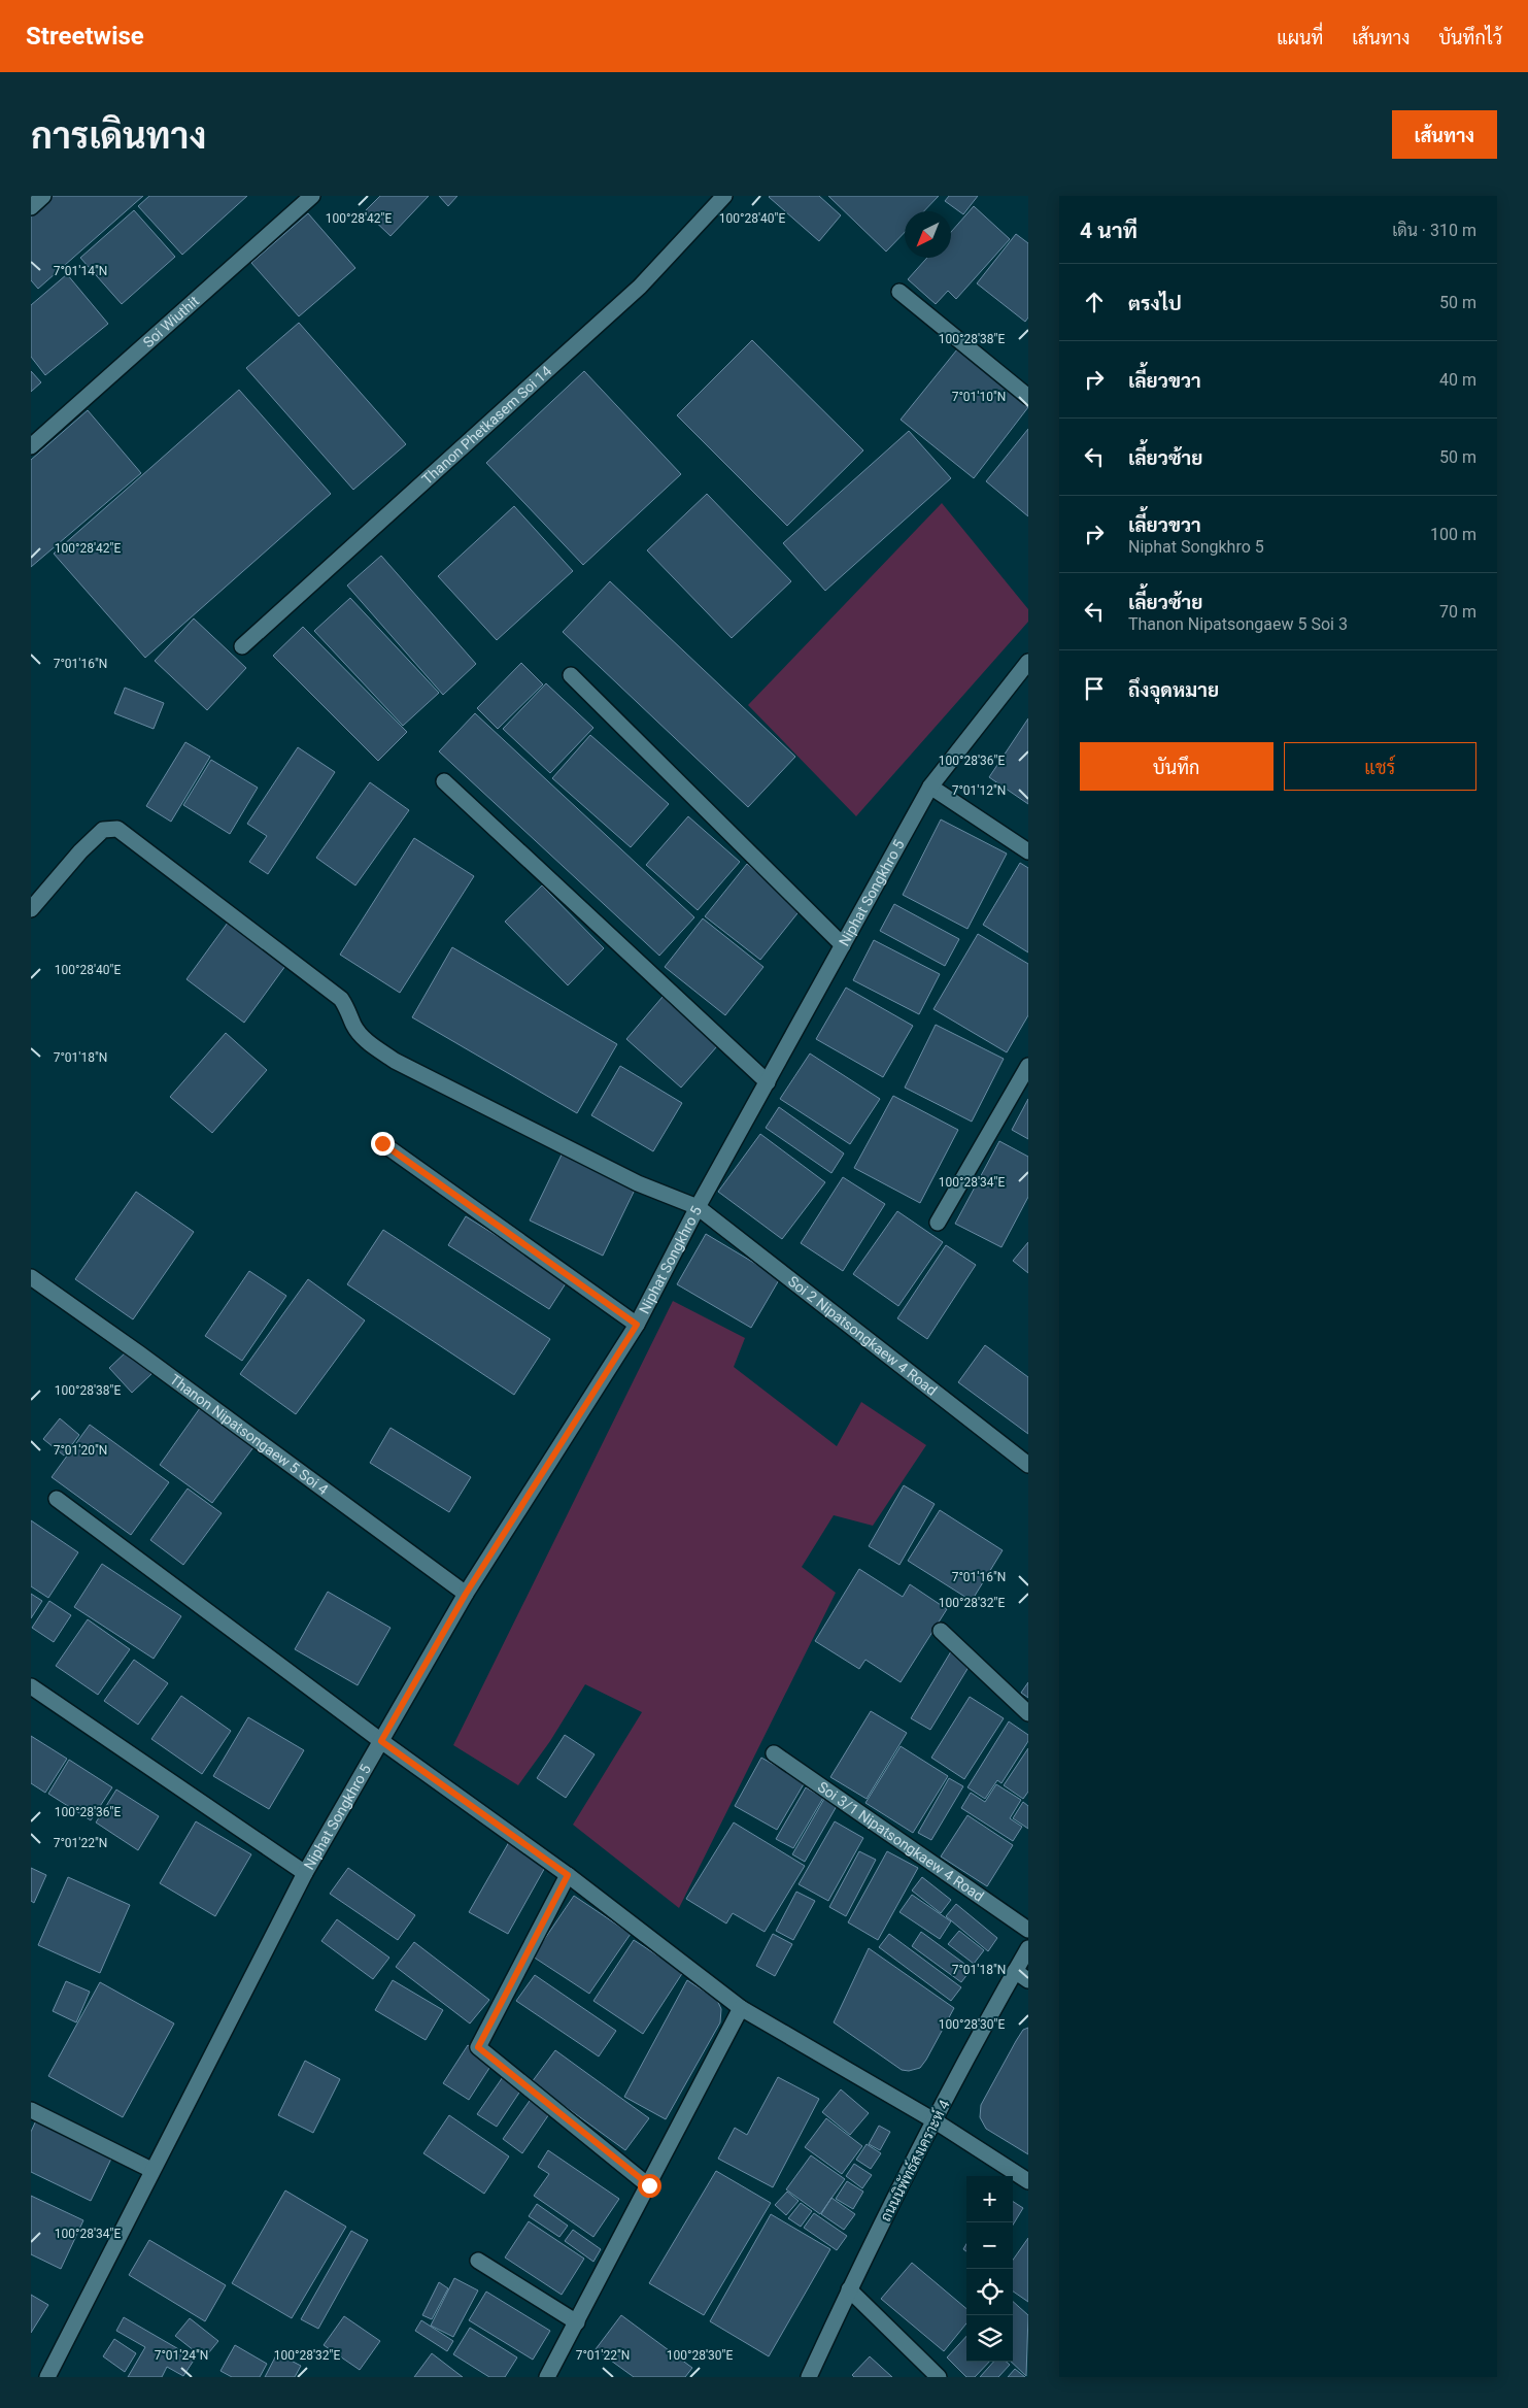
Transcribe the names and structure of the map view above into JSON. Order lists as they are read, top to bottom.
{
  "streets": {
    "street": [
      "Soi Wiuthit",
      "Thanon Phetkasem Soi 14",
      "Niphat Songkhro 5",
      "Soi 2 Nipatsongkaew 4 Road",
      "Thanon Nipatsongaew 5 Soi 4",
      "Soi 3/1 Nipatsongkaew 4 Road",
      "ถนนนิพัทธ์สงเคราะห์ 4"
    ]
  },
  "crossings": [
    ["Niphat Songkhro 5", "Soi 2 Nipatsongkaew 4 Road"],
    ["Niphat Songkhro 5", "Thanon Nipatsongaew 5 Soi 4"]
  ],
  "north": "bottom left",
  "page": {
    "header": "Streetwise",
    "nav": ["แผนที่", "เส้นทาง", "บันทึกไว้"],
    "title": "การเดินทาง",
    "buttons": [
      "เส้นทาง",
      ["บันทึก", "แชร์"]
    ],
    "heading": ["4 นาที", "เดิน · 310 m"],
    "list": [
      ["ตรงไป", "50 m"],
      ["เลี้ยวขวา", "40 m"],
      ["เลี้ยวซ้าย", "50 m"],
      ["เลี้ยวขวา", "Niphat Songkhro 5", "100 m"],
      ["เลี้ยวซ้าย", "Thanon Nipatsongaew 5 Soi 3", "70 m"],
      "ถึงจุดหมาย"
    ],
    "map_buttons": ["+", "−"]
  },
  "coordinates": [
    "100°28'42\"E",
    "100°28'40\"E",
    "7°01'14\"N",
    "100°28'38\"E",
    "7°01'10\"N",
    "7°01'16\"N",
    "100°28'36\"E",
    "7°01'12\"N",
    "7°01'18\"N",
    "100°28'34\"E",
    "7°01'20\"N",
    "100°28'32\"E",
    "7°01'22\"N",
    "100°28'30\"E",
    "7°01'24\"N"
  ]
}
